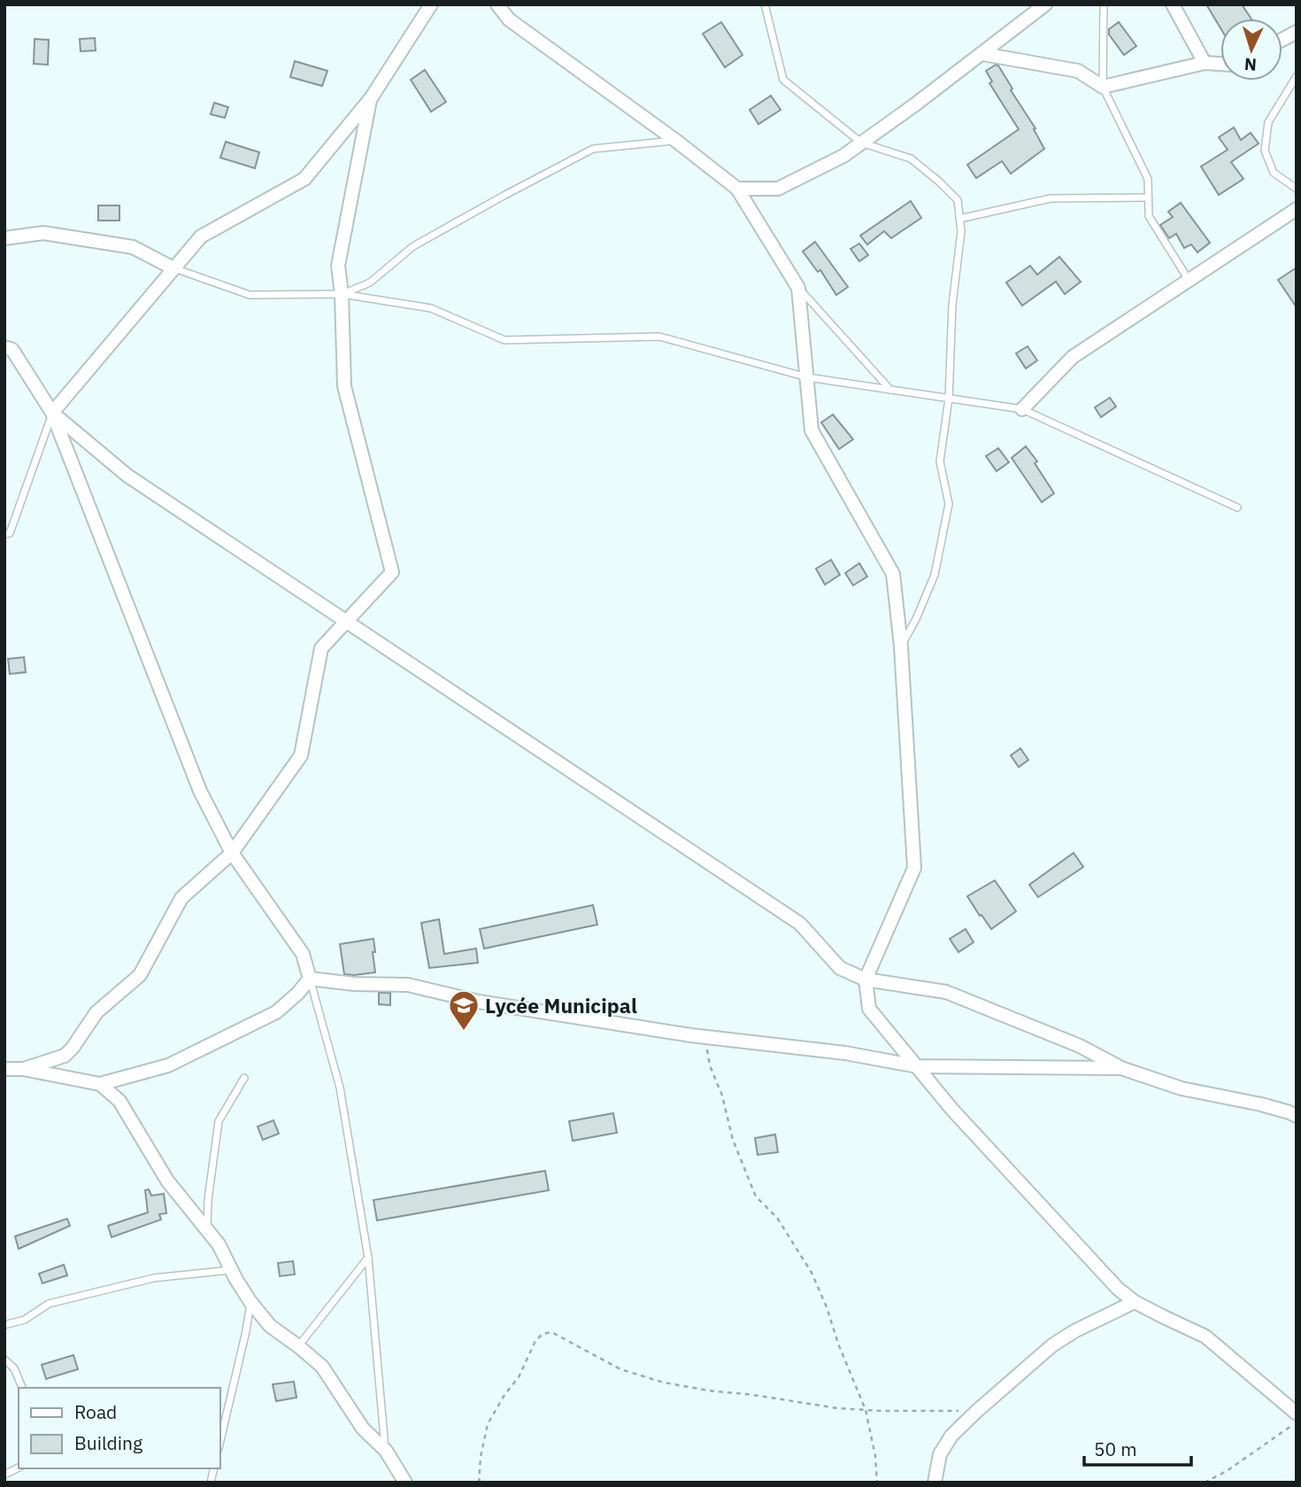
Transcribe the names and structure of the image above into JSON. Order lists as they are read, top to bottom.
{
  "places": {
    "school or university": ["Lycée Municipal"]
  },
  "legend": ["Road", "Building"],
  "scale_bar": "50 m",
  "north": "bottom"
}
